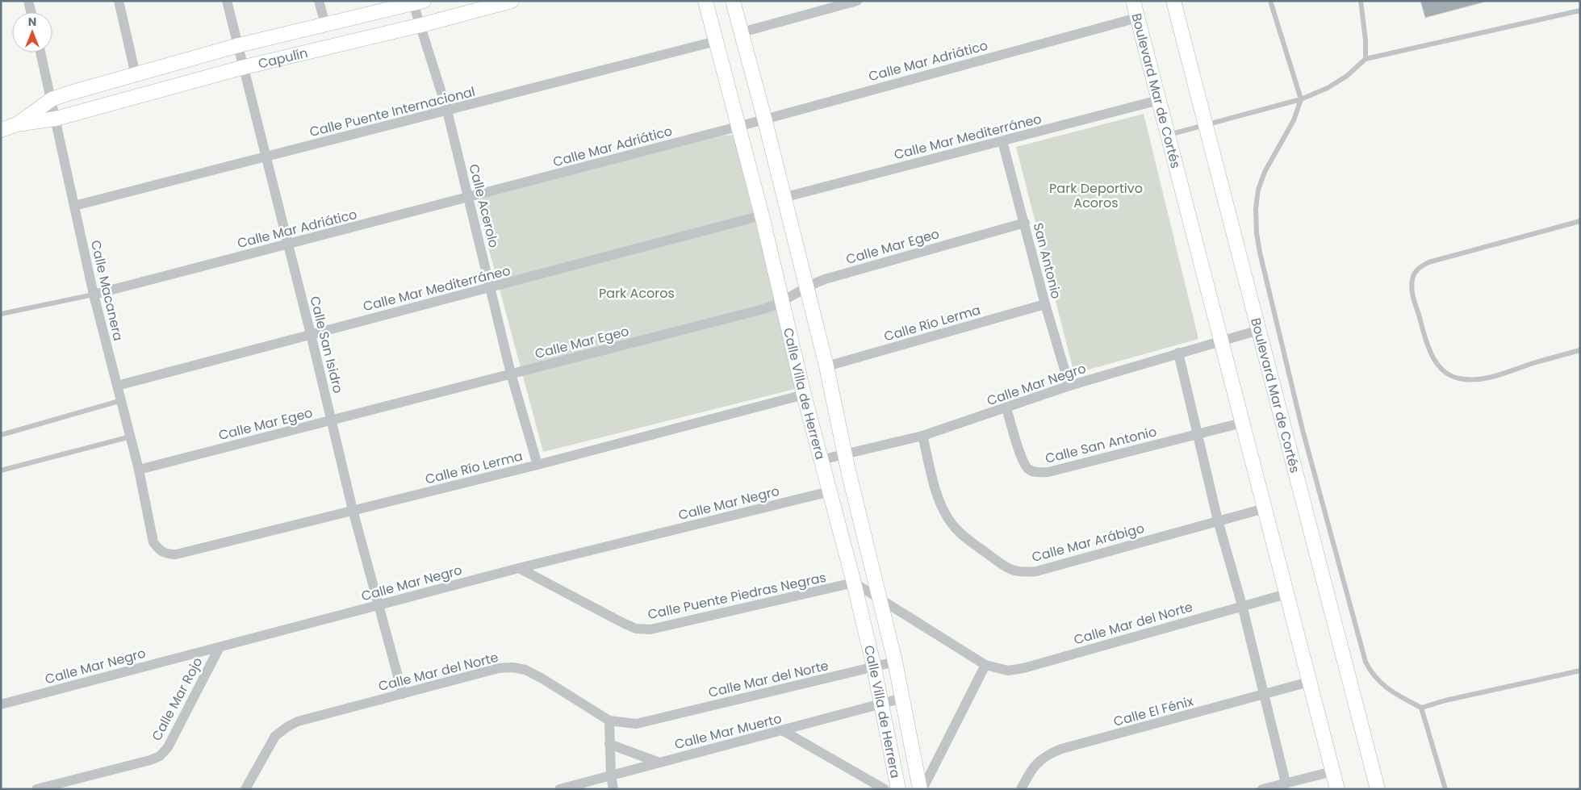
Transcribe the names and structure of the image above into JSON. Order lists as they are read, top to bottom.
{
  "streets": {
    "street": [
      "Capulín",
      "Calle Mar Adriático",
      "Boulevard Mar de Cortés",
      "Calle Puente Internacional",
      "Calle Mar Mediterráneo",
      "Calle Acerolo",
      "Calle Mar Egeo",
      "San Antonio",
      "Calle Macanera",
      "Calle Río Lerma",
      "Calle San Isidro",
      "Calle Mar Negro",
      "Calle Villa de Herrera",
      "Calle San Antonio",
      "Calle Mar Arábigo",
      "Calle Puente Piedras Negras",
      "Calle Mar del Norte",
      "Calle Mar Rojo",
      "Calle El Fénix",
      "Calle Mar Muerto"
    ]
  },
  "crossings": [
    ["Capulín", "Calle Acerolo"],
    ["Capulín", "Calle Macanera"],
    ["Capulín", "Calle San Isidro"],
    ["Calle Mar Adriático", "Boulevard Mar de Cortés"],
    ["Calle Mar Adriático", "Calle Acerolo"],
    ["Calle Mar Adriático", "Calle Macanera"],
    ["Calle Mar Adriático", "Calle San Isidro"],
    ["Calle Mar Adriático", "Calle Villa de Herrera"],
    ["Boulevard Mar de Cortés", "Calle Mar Mediterráneo"],
    ["Boulevard Mar de Cortés", "Calle Mar Negro"],
    ["Boulevard Mar de Cortés", "Calle San Antonio"],
    ["Boulevard Mar de Cortés", "Calle Mar Arábigo"],
    ["Boulevard Mar de Cortés", "Calle Mar del Norte"],
    ["Boulevard Mar de Cortés", "Calle El Fénix"],
    ["Calle Puente Internacional", "Calle Acerolo"],
    ["Calle Puente Internacional", "Calle Macanera"],
    ["Calle Puente Internacional", "Calle San Isidro"],
    ["Calle Puente Internacional", "Calle Villa de Herrera"],
    ["Calle Mar Mediterráneo", "Calle Acerolo"],
    ["Calle Mar Mediterráneo", "San Antonio"],
    ["Calle Mar Mediterráneo", "Calle Macanera"],
    ["Calle Mar Mediterráneo", "Calle San Isidro"],
    ["Calle Mar Mediterráneo", "Calle Villa de Herrera"],
    ["Calle Acerolo", "Calle Mar Egeo"],
    ["Calle Acerolo", "Calle Río Lerma"],
    ["Calle Mar Egeo", "San Antonio"],
    ["Calle Mar Egeo", "Calle Macanera"],
    ["Calle Mar Egeo", "Calle San Isidro"],
    ["Calle Mar Egeo", "Calle Villa de Herrera"],
    ["San Antonio", "Calle Río Lerma"],
    ["San Antonio", "Calle Mar Negro"],
    ["Calle Macanera", "Calle Río Lerma"],
    ["Calle Río Lerma", "Calle San Isidro"],
    ["Calle Río Lerma", "Calle Villa de Herrera"],
    ["Calle San Isidro", "Calle Mar Negro"],
    ["Calle San Isidro", "Calle Mar del Norte"],
    ["Calle Mar Negro", "Calle Villa de Herrera"],
    ["Calle Mar Negro", "Calle San Antonio"],
    ["Calle Mar Negro", "Calle Mar Arábigo"],
    ["Calle Mar Negro", "Calle Puente Piedras Negras"],
    ["Calle Mar Negro", "Calle Mar Rojo"],
    ["Calle Villa de Herrera", "Calle Puente Piedras Negras"],
    ["Calle Villa de Herrera", "Calle Mar del Norte"],
    ["Calle Villa de Herrera", "Calle Mar Muerto"],
    ["Calle Puente Piedras Negras", "Calle Mar del Norte"]
  ],
  "parks": ["Park Deportivo Acoros", "Park Acoros"],
  "north": "top"
}
